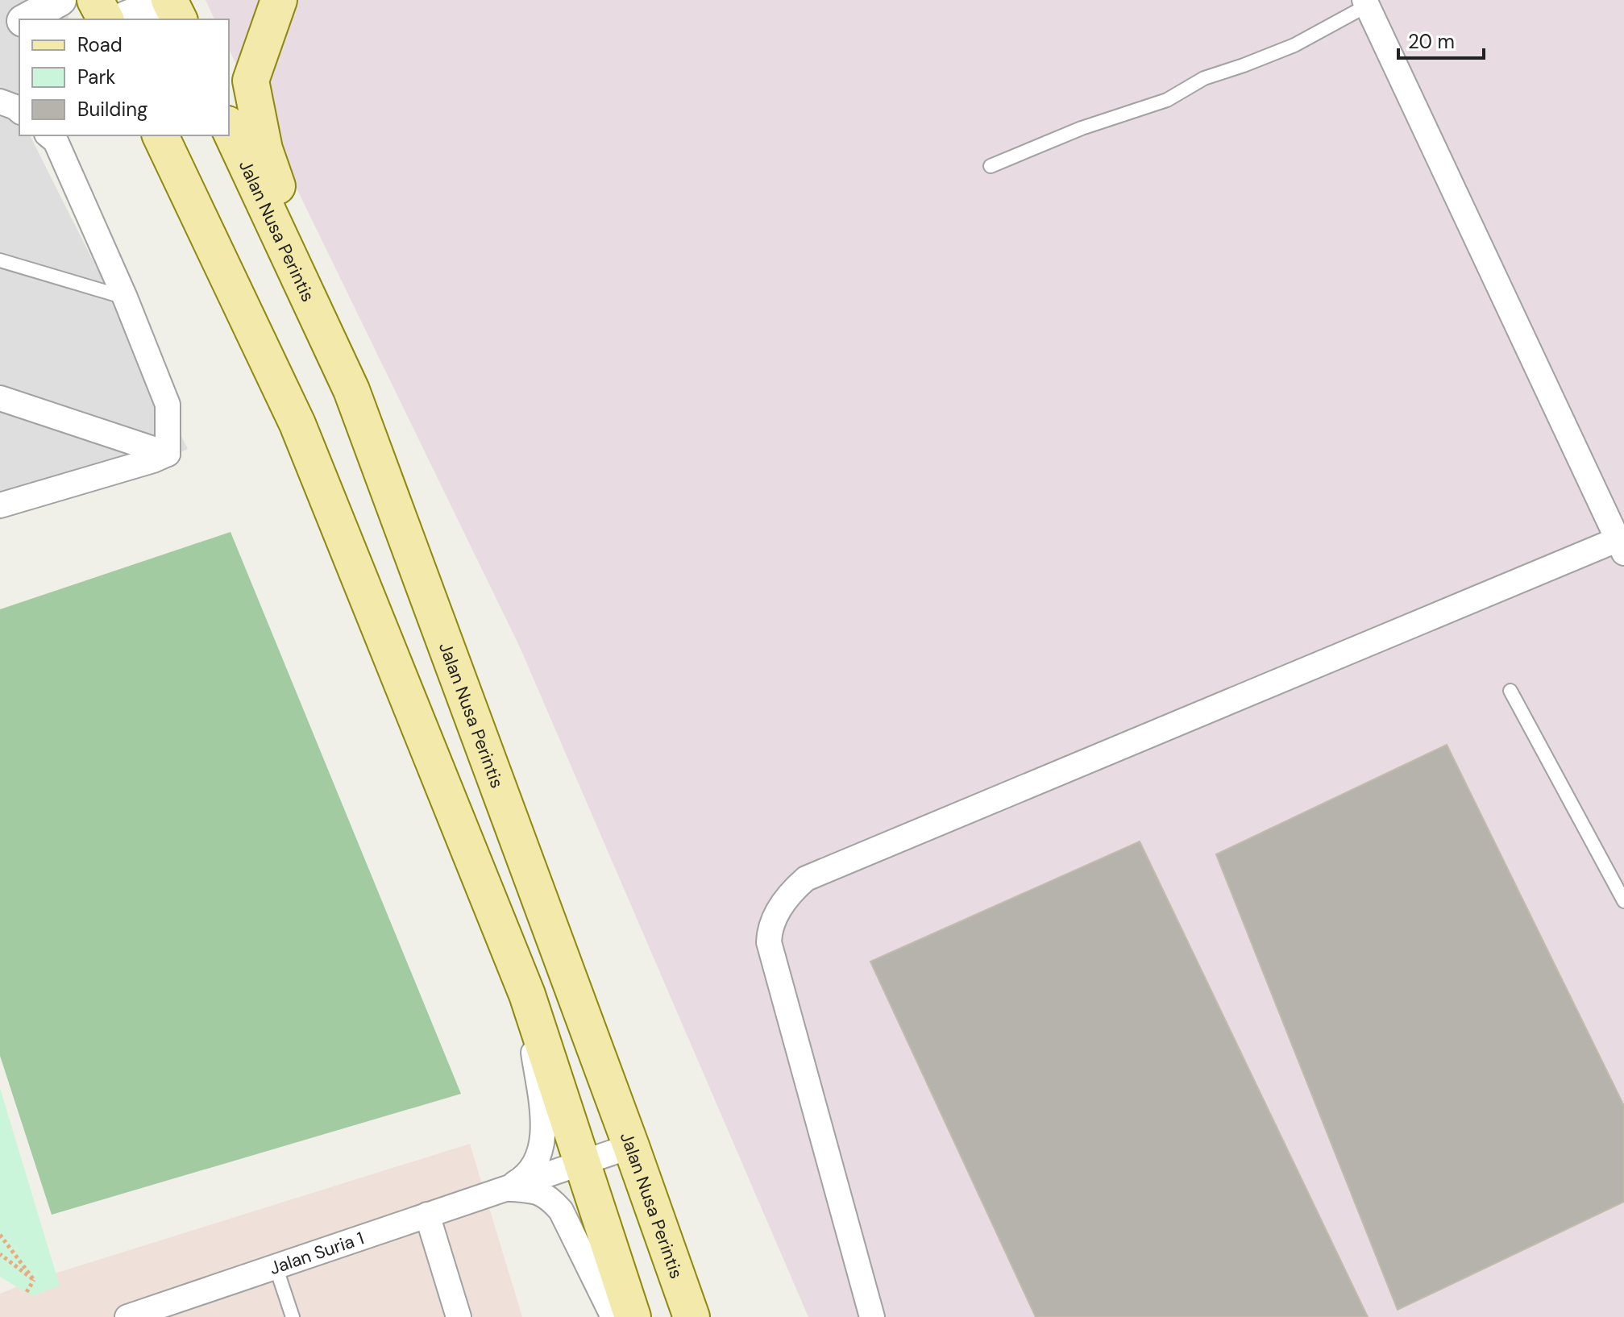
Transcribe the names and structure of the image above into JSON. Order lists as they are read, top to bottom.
{
  "streets": {
    "main road": ["Jalan Nusa Perintis"],
    "street": ["Jalan Suria 1"]
  },
  "crossings": [
    ["Jalan Nusa Perintis", "Jalan Suria 1"]
  ],
  "legend": ["Road", "Park", "Building"],
  "scale_bar": "20 m"
}
